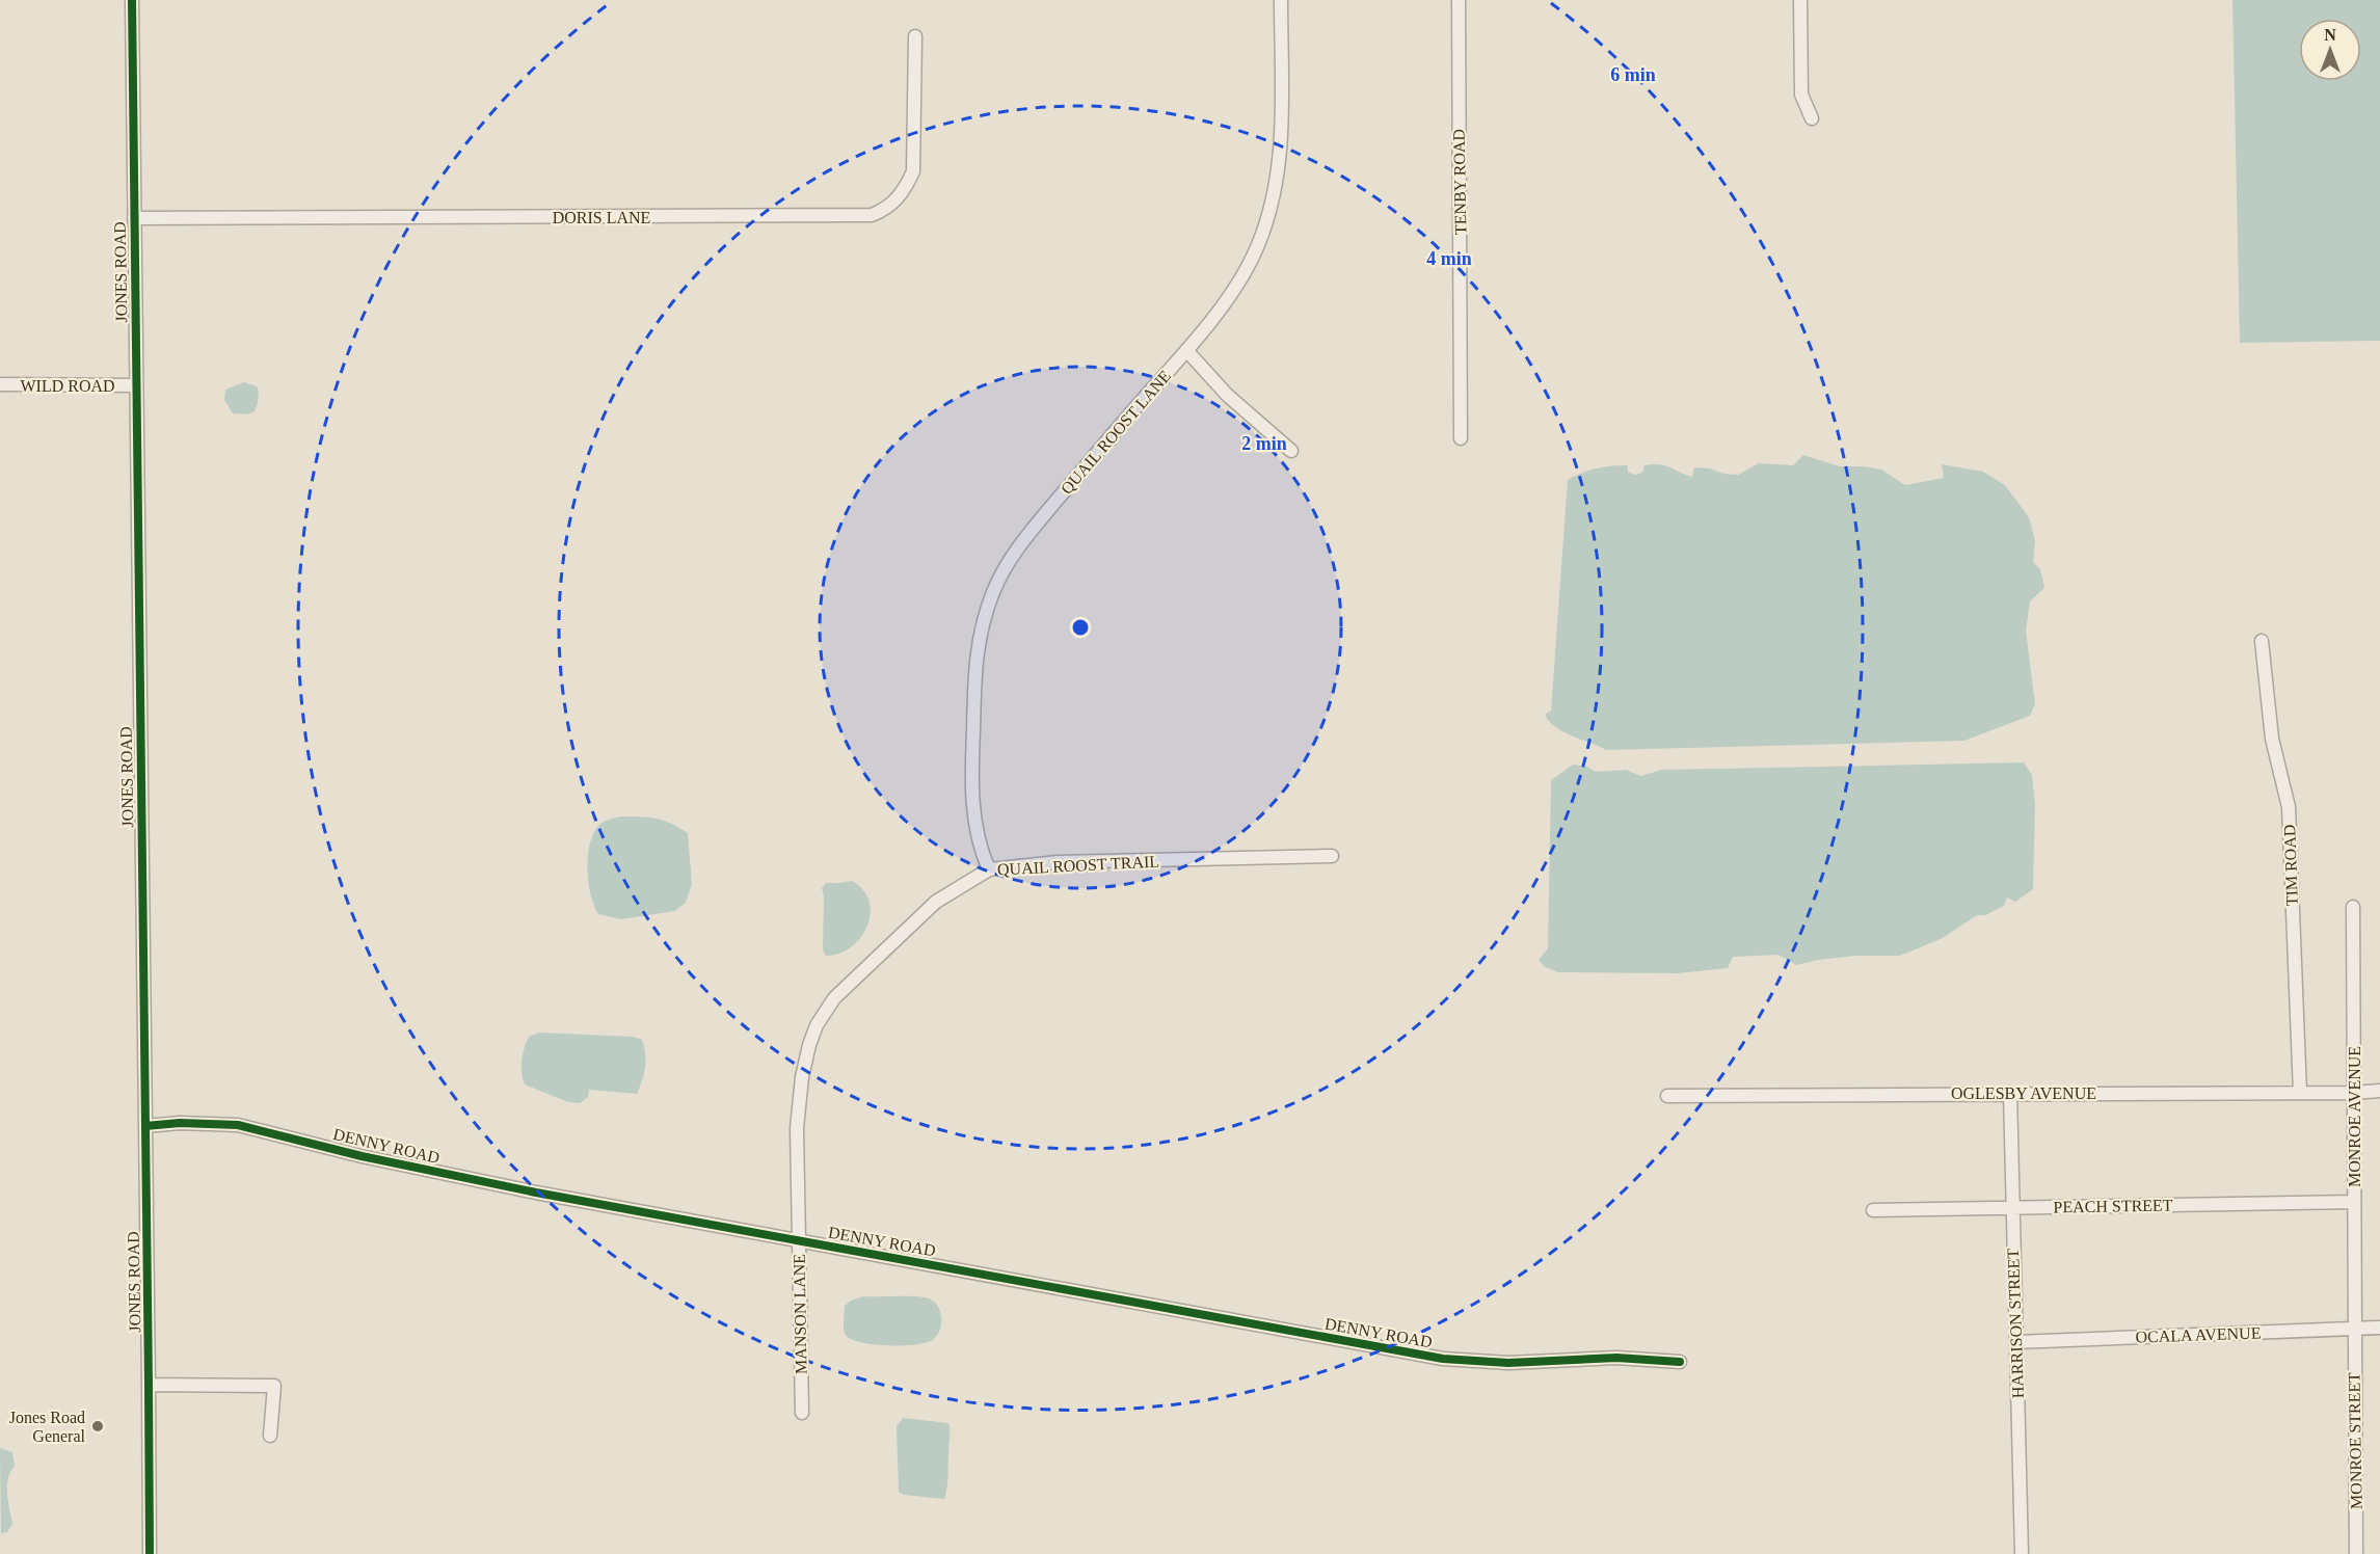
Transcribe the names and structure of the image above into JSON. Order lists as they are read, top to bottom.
{
  "streets": {
    "street": [
      "TENBY ROAD",
      "DORIS LANE",
      "JONES ROAD",
      "WILD ROAD",
      "QUAIL ROOST LANE",
      "QUAIL ROOST TRAIL",
      "TIM ROAD",
      "OGLESBY AVENUE",
      "MONROE AVENUE",
      "DENNY ROAD",
      "PEACH STREET",
      "MANSON LANE",
      "HARRISON STREET",
      "OCALA AVENUE",
      "MONROE STREET"
    ]
  },
  "crossings": [
    ["DORIS LANE", "JONES ROAD"],
    ["JONES ROAD", "WILD ROAD"],
    ["JONES ROAD", "DENNY ROAD"],
    ["QUAIL ROOST LANE", "QUAIL ROOST TRAIL"],
    ["QUAIL ROOST TRAIL", "MANSON LANE"],
    ["TIM ROAD", "OGLESBY AVENUE"],
    ["OGLESBY AVENUE", "MONROE AVENUE"],
    ["OGLESBY AVENUE", "HARRISON STREET"],
    ["MONROE AVENUE", "PEACH STREET"],
    ["MONROE AVENUE", "OCALA AVENUE"],
    ["MONROE AVENUE", "MONROE STREET"],
    ["DENNY ROAD", "MANSON LANE"],
    ["PEACH STREET", "HARRISON STREET"],
    ["HARRISON STREET", "OCALA AVENUE"],
    ["OCALA AVENUE", "MONROE STREET"]
  ],
  "places": ["Jones Road General"],
  "north": "top",
  "rings": ["6 min", "4 min", "2 min"]
}
